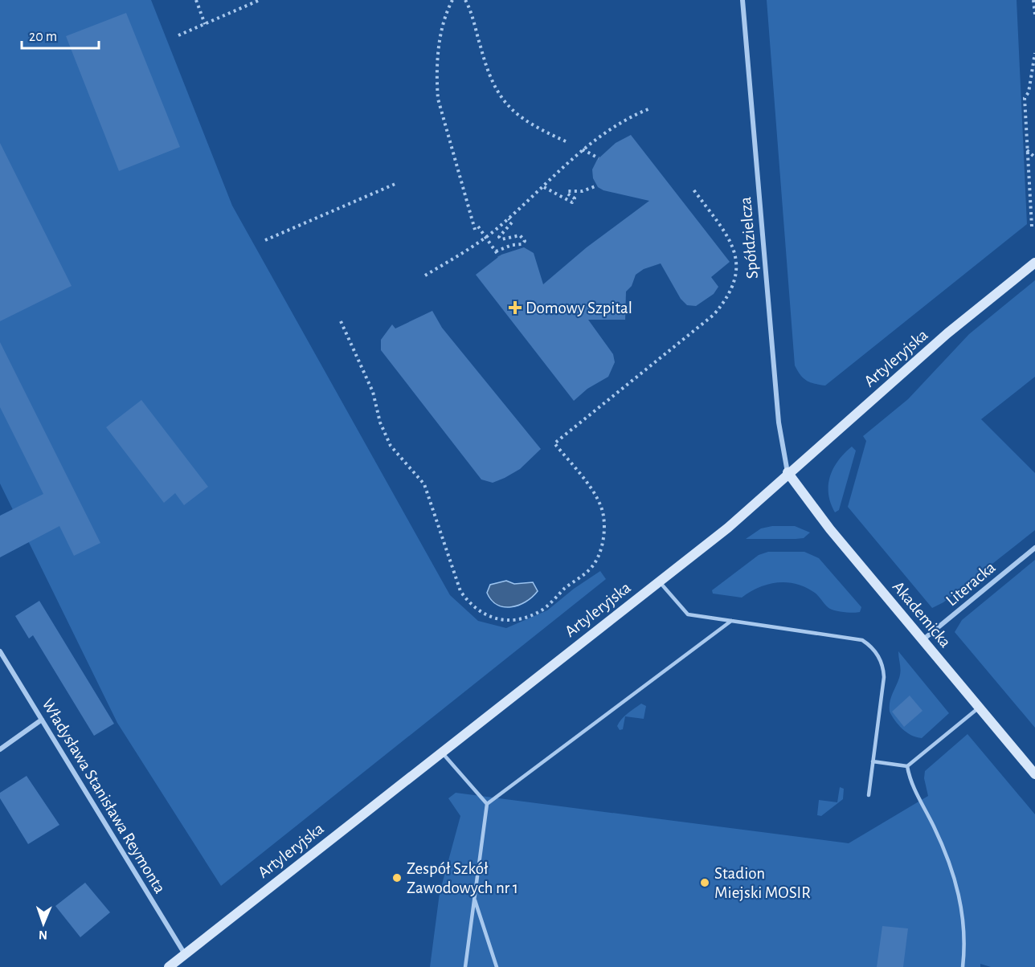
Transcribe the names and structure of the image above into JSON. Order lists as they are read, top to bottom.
{
  "streets": {
    "street": [
      "Spółdzielcza",
      "Artyleryjska",
      "Literacka",
      "Akademicka",
      "Władysława Stanisława Reymonta"
    ]
  },
  "crossings": [
    ["Spółdzielcza", "Artyleryjska"],
    ["Spółdzielcza", "Akademicka"],
    ["Artyleryjska", "Akademicka"],
    ["Artyleryjska", "Władysława Stanisława Reymonta"],
    ["Literacka", "Akademicka"]
  ],
  "places": {
    "health": ["Domowy Szpital"],
    "other": ["Zespół Szkół Zawodowych nr 1", "Stadion Miejski MOSIR"]
  },
  "scale_bar": "20 m",
  "north": "bottom"
}
